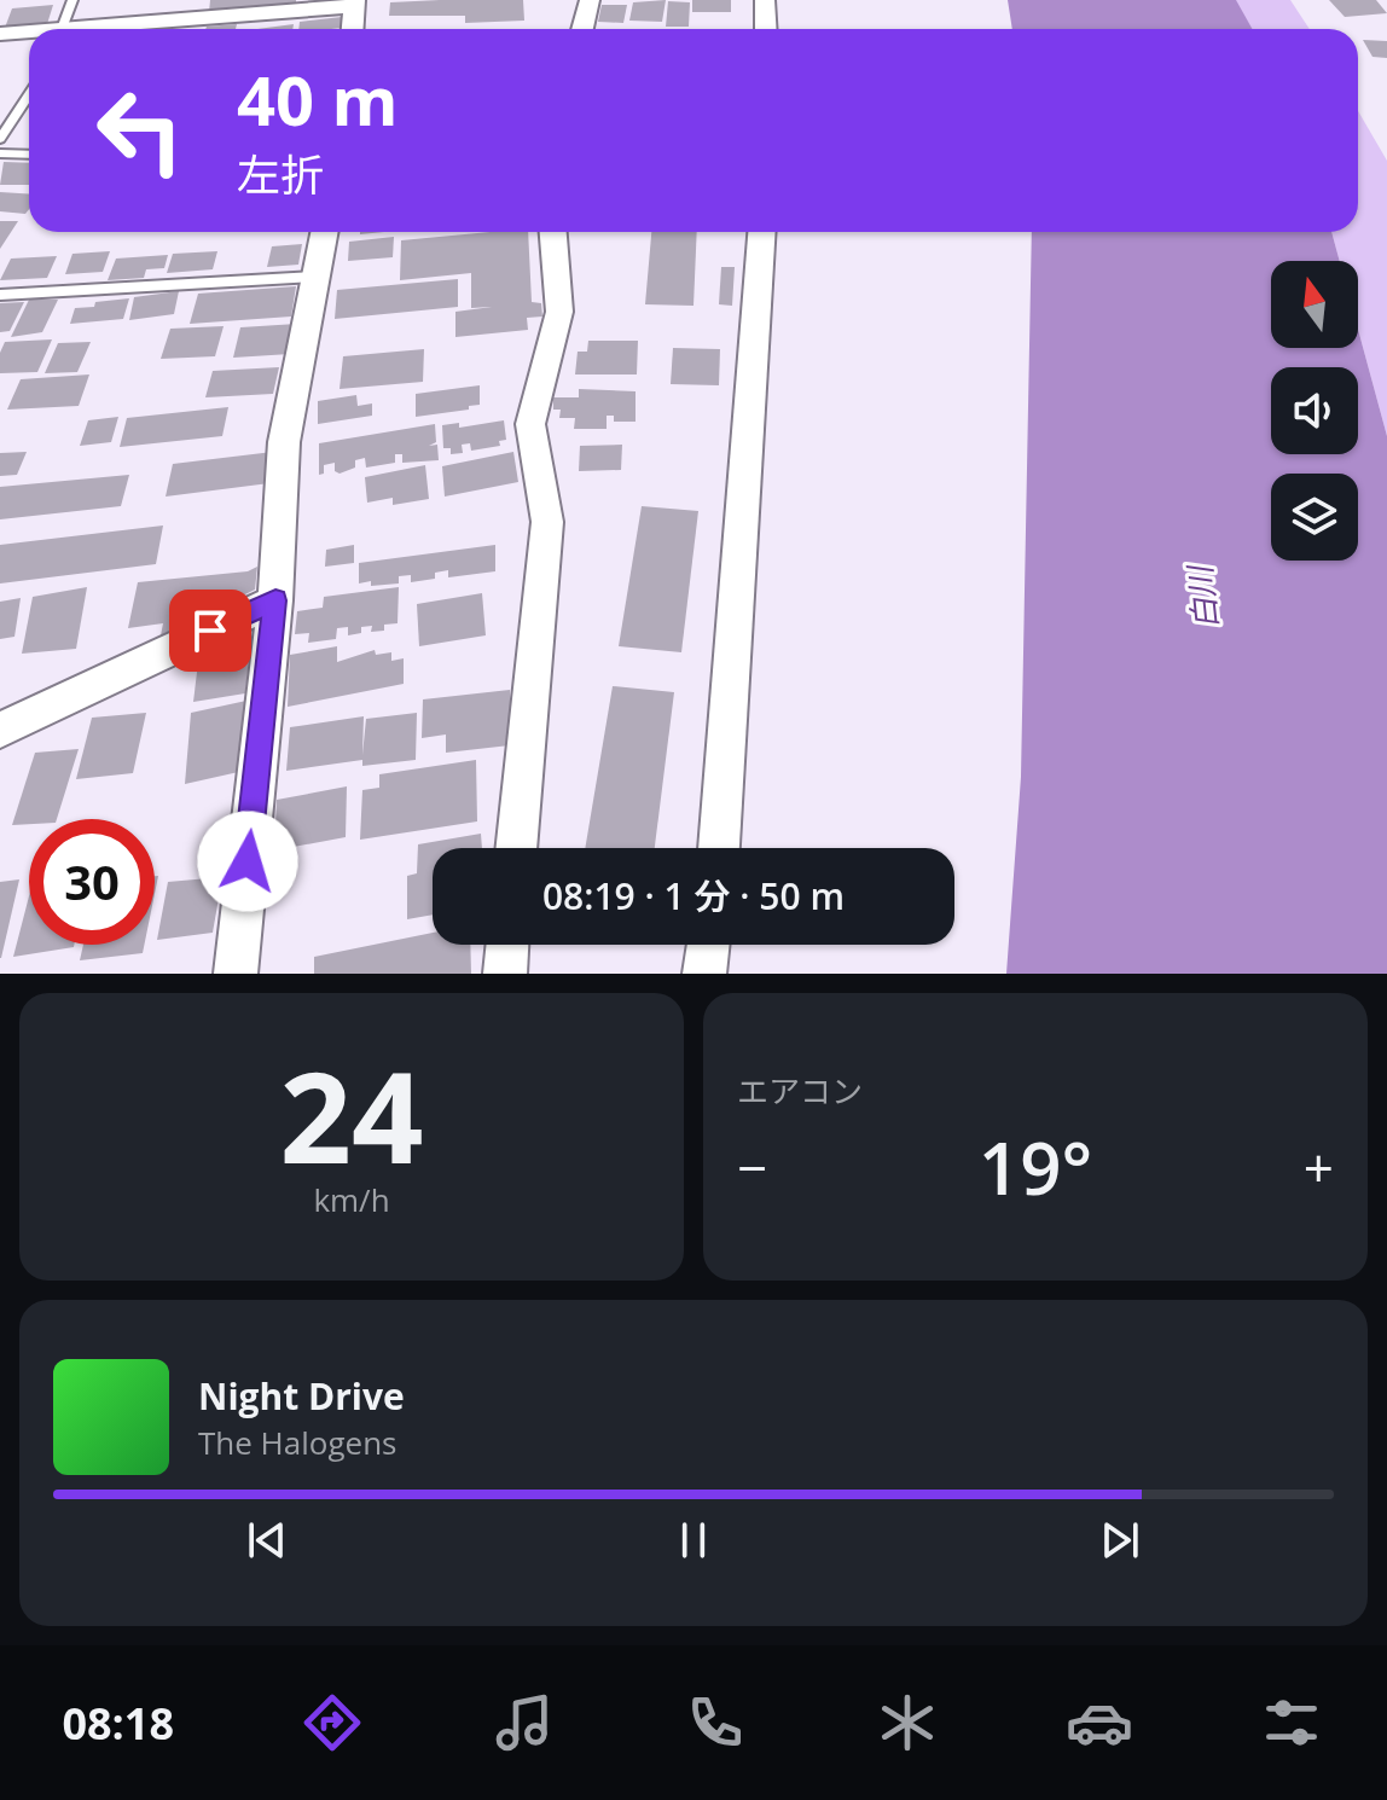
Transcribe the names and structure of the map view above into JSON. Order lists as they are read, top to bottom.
{
  "water": ["白川"],
  "north": "top",
  "page": {
    "turn": ["40 m", "左折"],
    "limit": "30",
    "trip": "08:19 · 1 分 · 50 m",
    "tile": [
      ["24", "km/h"],
      "エアコン"
    ],
    "heat": ["−", "19°", "+"],
    "song": ["Night Drive", "The Halogens"],
    "tabs": "08:18"
  }
}
